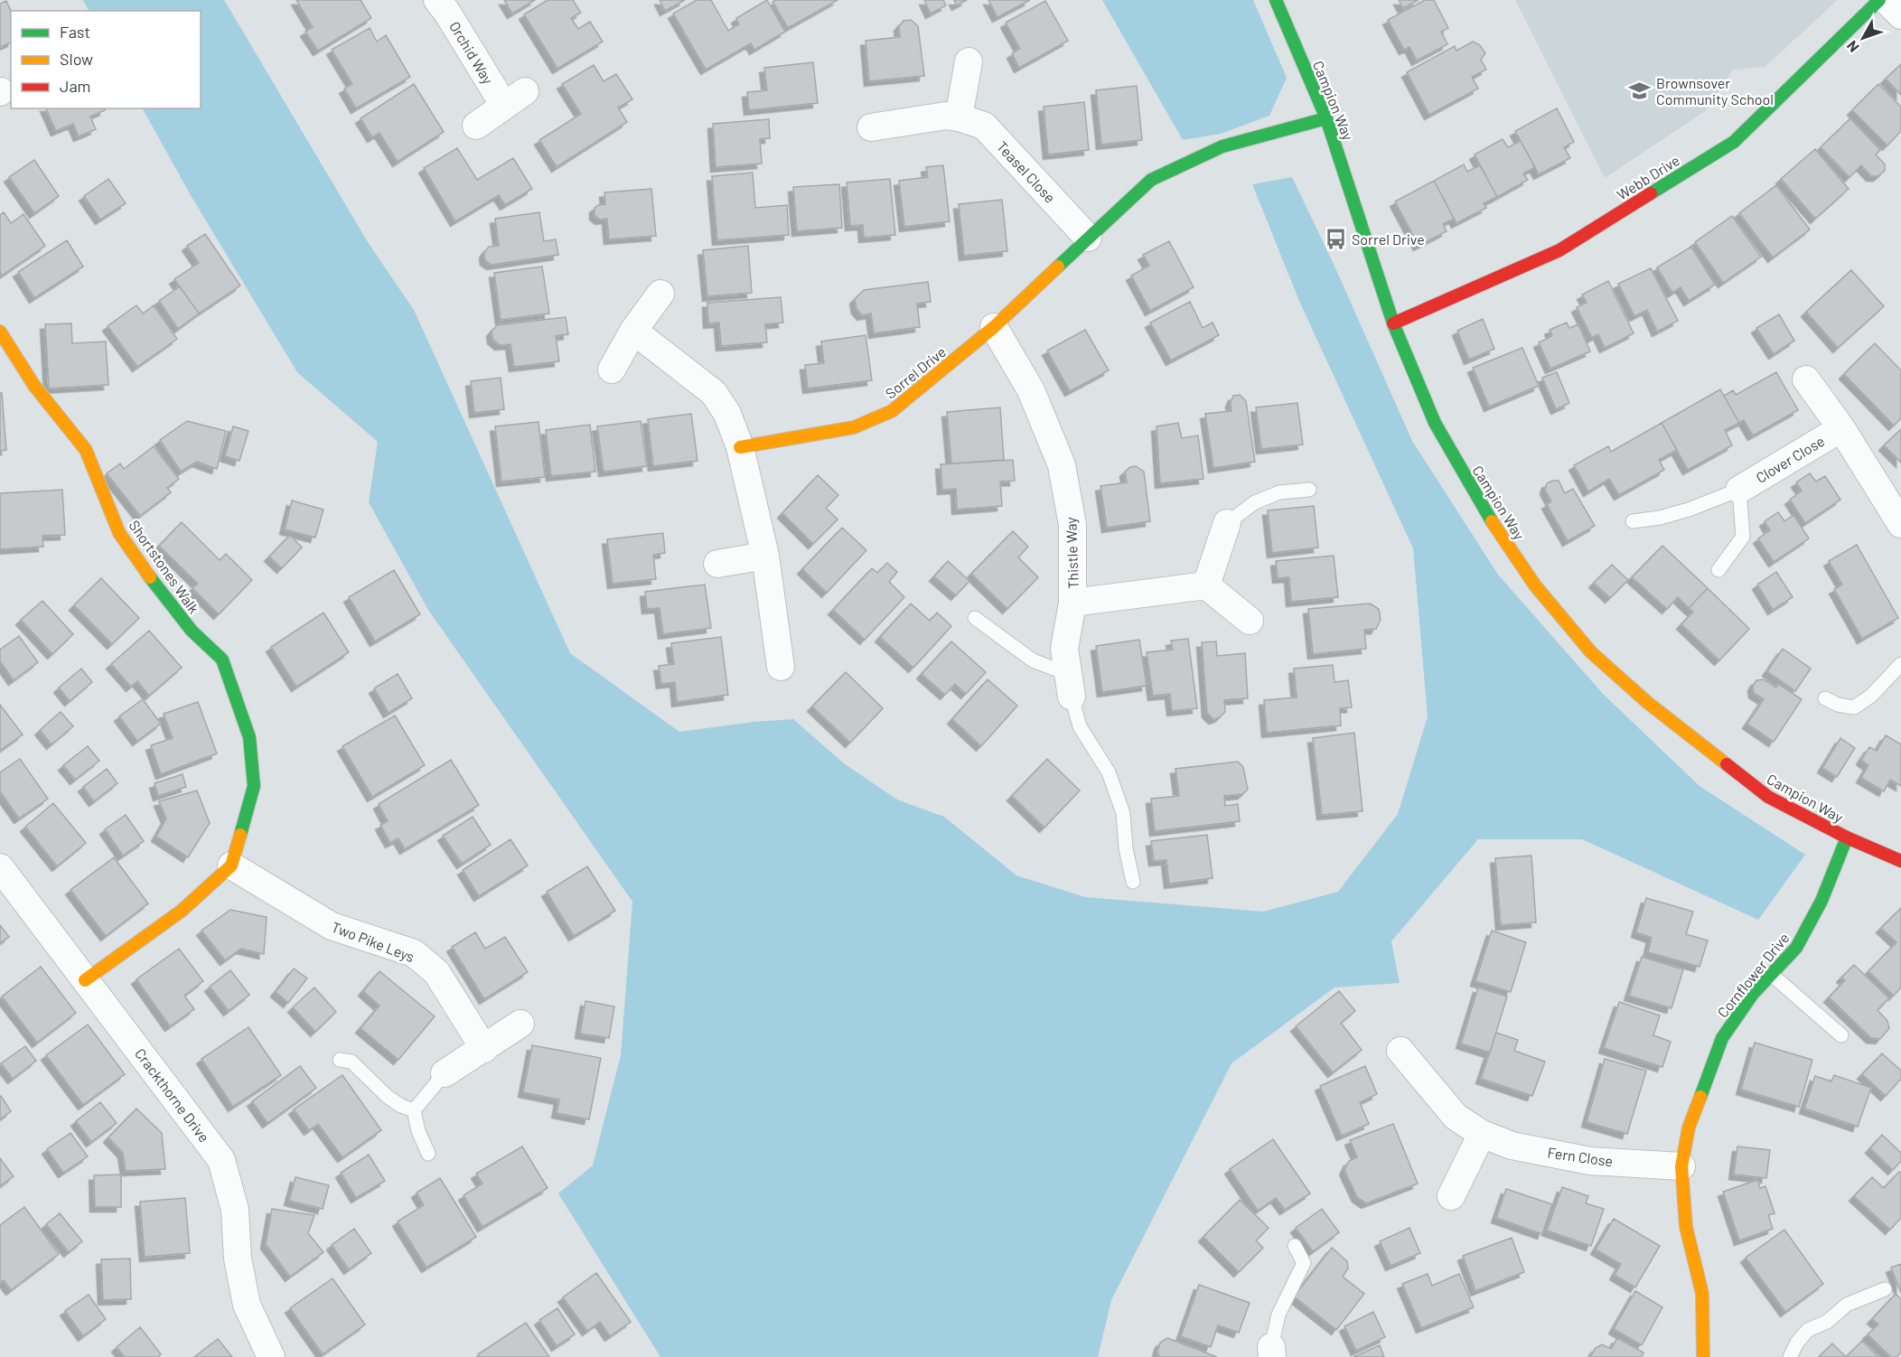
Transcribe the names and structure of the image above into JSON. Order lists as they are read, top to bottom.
{
  "streets": {
    "street": [
      "Orchid Way",
      "Campion Way",
      "Teasel Close",
      "Webb Drive",
      "Sorrel Drive",
      "Clover Close",
      "Thistle Way",
      "Shortstones Walk",
      "Two Pike Leys",
      "Cornflower Drive",
      "Crackthorne Drive",
      "Fern Close"
    ]
  },
  "crossings": [
    ["Campion Way", "Webb Drive"],
    ["Campion Way", "Sorrel Drive"],
    ["Campion Way", "Cornflower Drive"],
    ["Teasel Close", "Sorrel Drive"],
    ["Sorrel Drive", "Thistle Way"],
    ["Shortstones Walk", "Two Pike Leys"],
    ["Cornflower Drive", "Fern Close"]
  ],
  "places": {
    "school or university": ["Brownsover Community School"],
    "bus stop": ["Sorrel Drive"]
  },
  "legend": ["Fast", "Slow", "Jam"],
  "north": "bottom left"
}
